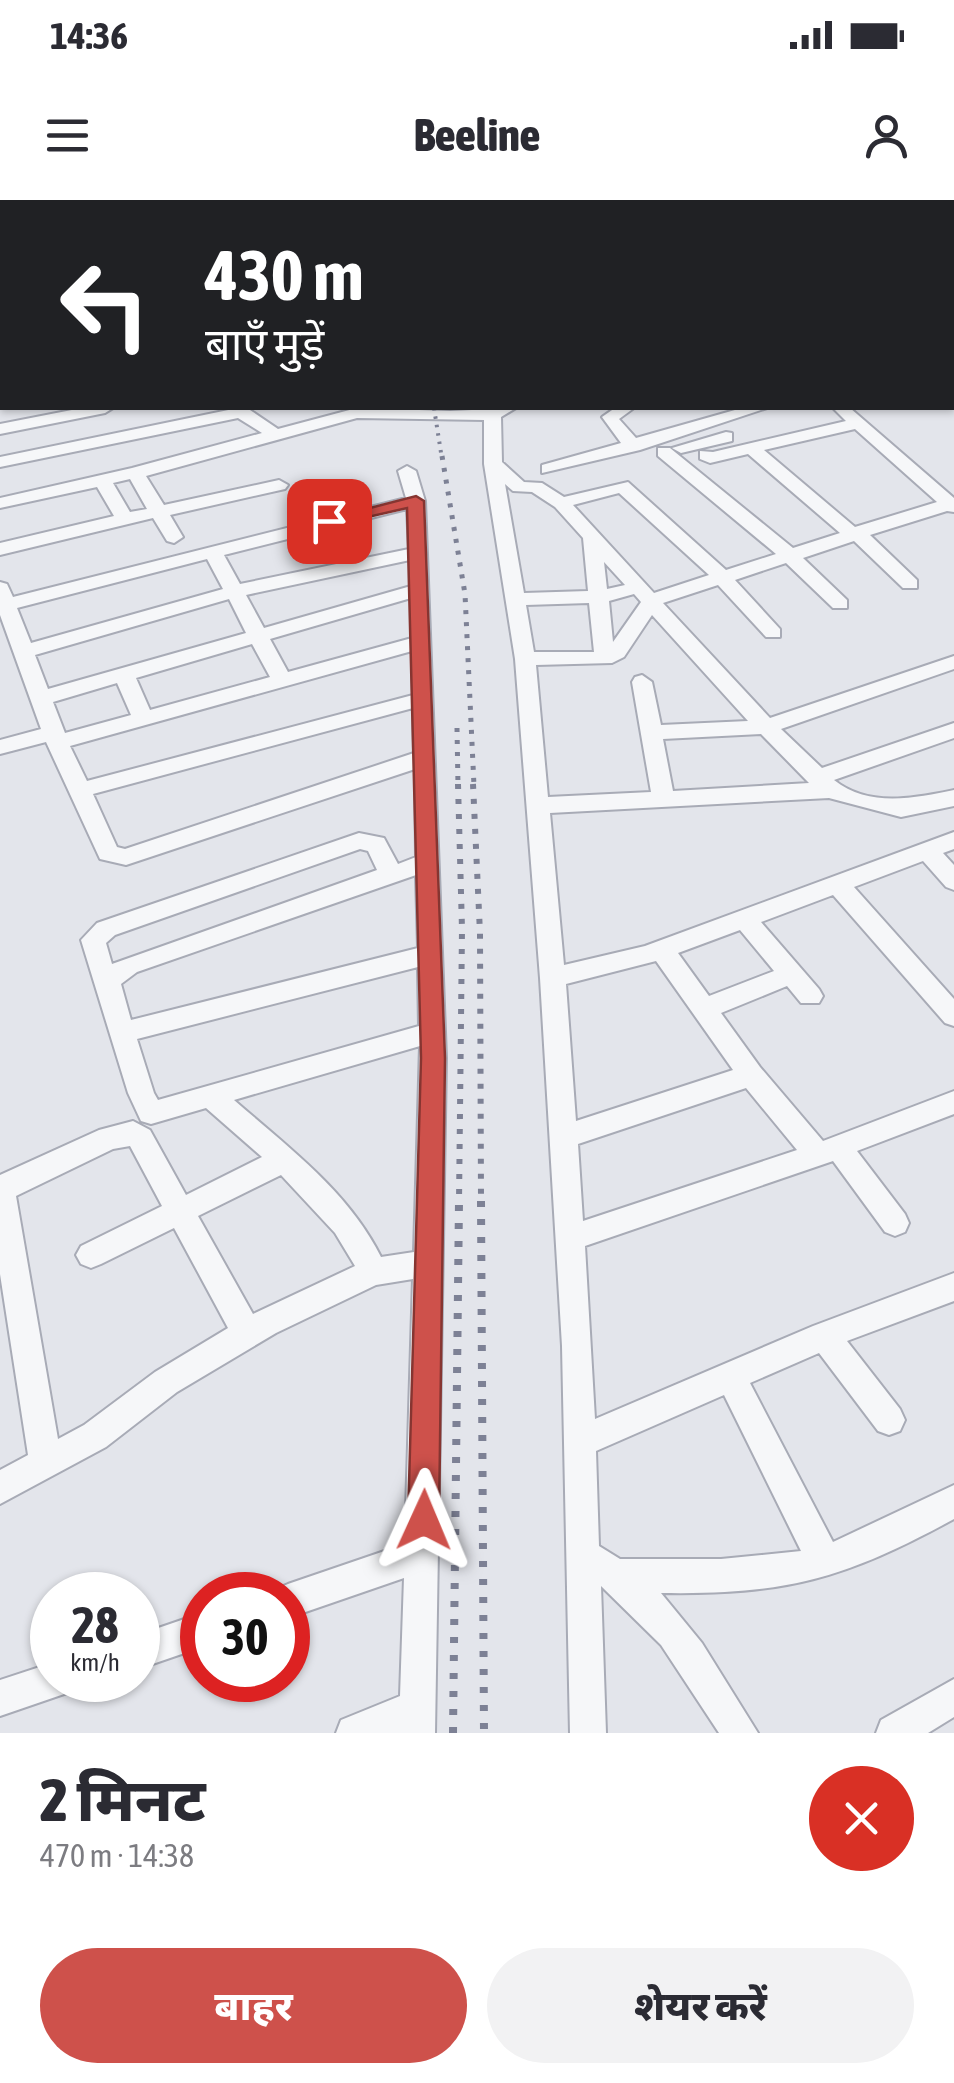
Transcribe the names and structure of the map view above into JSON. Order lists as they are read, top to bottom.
{
  "page": {
    "status": "14:36",
    "header": "Beeline",
    "turn": ["430 m", "बाएँ मुड़ें"],
    "speed": "28 km/h",
    "limit": "30",
    "heading": ["2 मिनट", "470 m · 14:38"],
    "buttons": ["बाहर", "शेयर करें"]
  }
}
